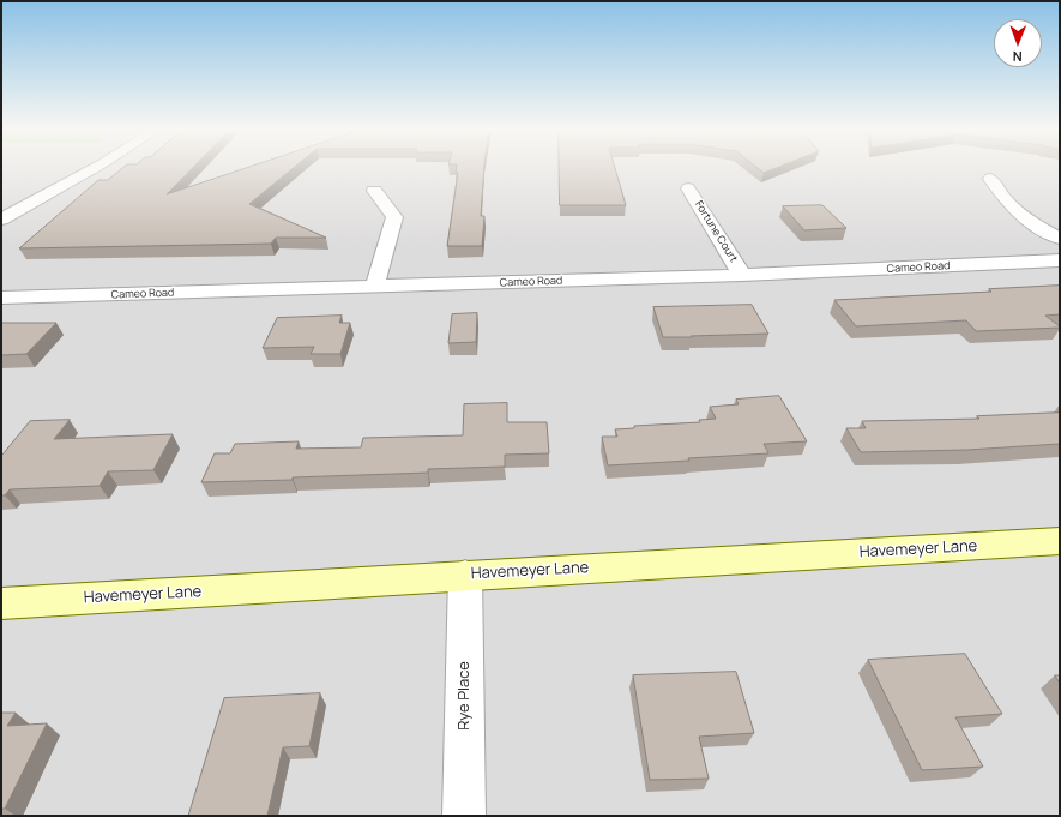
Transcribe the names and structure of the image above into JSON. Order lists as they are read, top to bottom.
{
  "streets": {
    "street": [
      "Fortune Court",
      "Cameo Road",
      "Havemeyer Lane",
      "Rye Place"
    ]
  },
  "crossings": [
    ["Fortune Court", "Cameo Road"],
    ["Havemeyer Lane", "Rye Place"]
  ],
  "north": "bottom"
}
